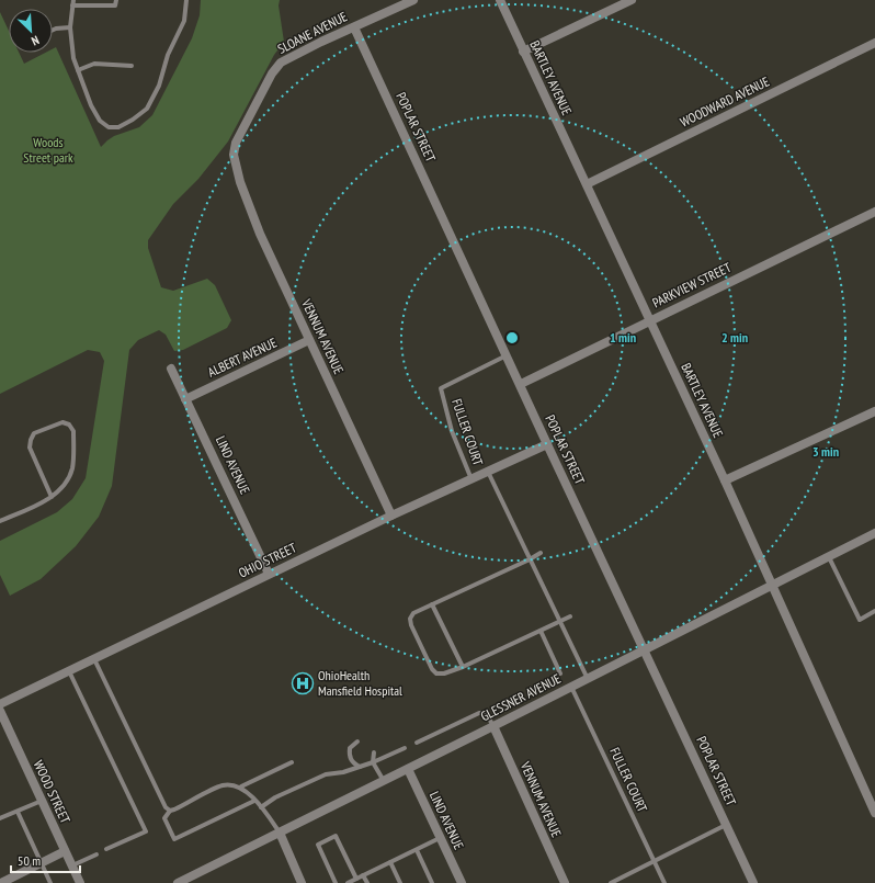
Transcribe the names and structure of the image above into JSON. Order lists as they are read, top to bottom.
{
  "streets": {
    "street": [
      "SLOANE AVENUE",
      "BARTLEY AVENUE",
      "WOODWARD AVENUE",
      "POPLAR STREET",
      "PARKVIEW STREET",
      "VENNUM AVENUE",
      "ALBERT AVENUE",
      "LIND AVENUE",
      "OHIO STREET",
      "GLESSNER AVENUE",
      "WOOD STREET"
    ],
    "lane": ["FULLER COURT"]
  },
  "crossings": [
    ["SLOANE AVENUE", "POPLAR STREET"],
    ["SLOANE AVENUE", "VENNUM AVENUE"],
    ["BARTLEY AVENUE", "WOODWARD AVENUE"],
    ["BARTLEY AVENUE", "PARKVIEW STREET"],
    ["BARTLEY AVENUE", "GLESSNER AVENUE"],
    ["POPLAR STREET", "PARKVIEW STREET"],
    ["POPLAR STREET", "FULLER COURT"],
    ["POPLAR STREET", "OHIO STREET"],
    ["POPLAR STREET", "GLESSNER AVENUE"],
    ["VENNUM AVENUE", "ALBERT AVENUE"],
    ["VENNUM AVENUE", "OHIO STREET"],
    ["VENNUM AVENUE", "GLESSNER AVENUE"],
    ["ALBERT AVENUE", "LIND AVENUE"],
    ["FULLER COURT", "OHIO STREET"],
    ["FULLER COURT", "GLESSNER AVENUE"],
    ["LIND AVENUE", "OHIO STREET"],
    ["LIND AVENUE", "GLESSNER AVENUE"]
  ],
  "parks": ["Woods Street park"],
  "places": {
    "hospital": ["OhioHealth Mansfield Hospital"]
  },
  "scale_bar": "50 m",
  "north": "bottom right",
  "rings": ["1 min", "2 min", "3 min"]
}
